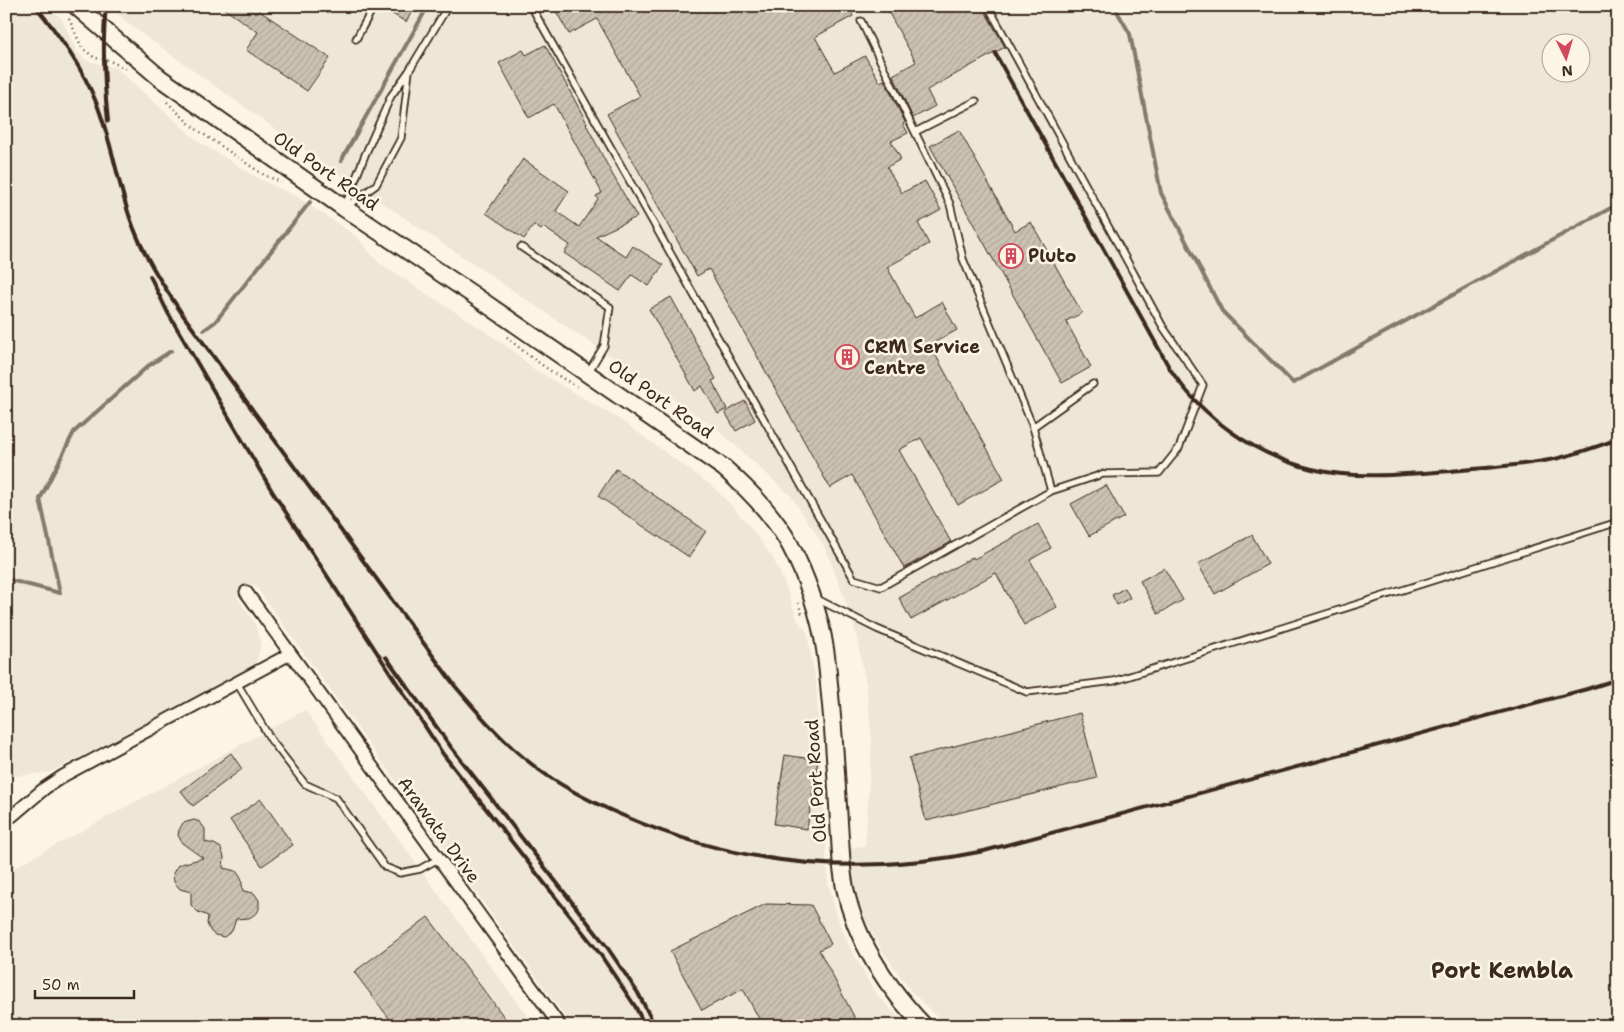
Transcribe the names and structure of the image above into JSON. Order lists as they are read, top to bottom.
{
  "streets": {
    "street": ["Old Port Road", "Arawata Drive"]
  },
  "districts": ["Port Kembla"],
  "places": {
    "building": ["Pluto", "CRM Service Centre"]
  },
  "scale_bar": "50 m",
  "north": "bottom"
}
